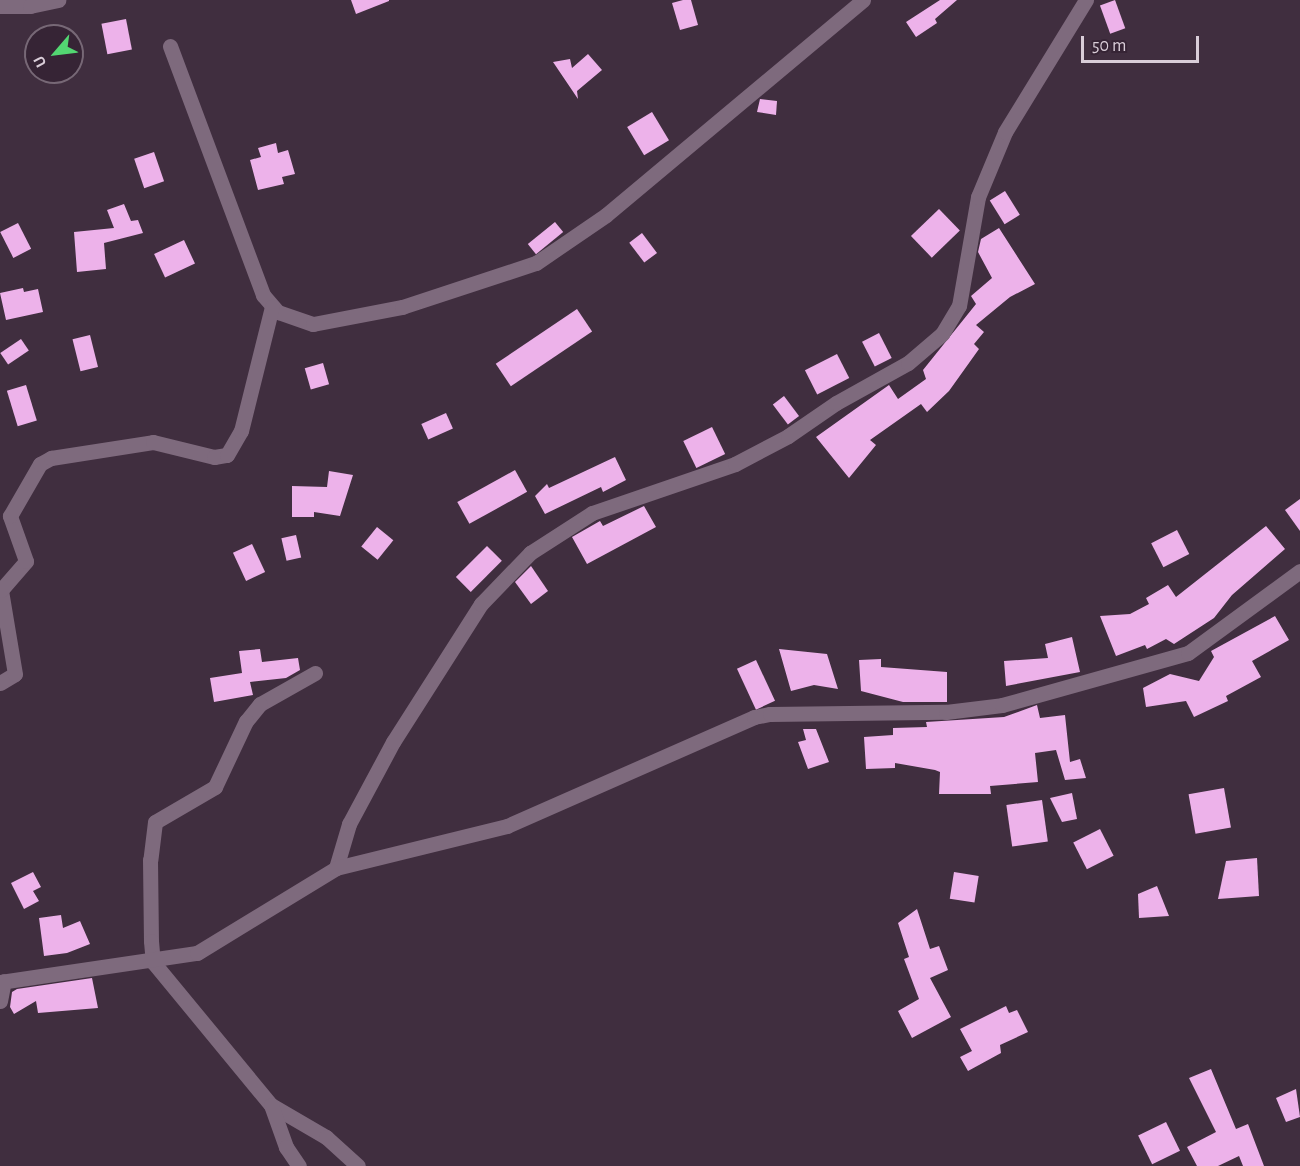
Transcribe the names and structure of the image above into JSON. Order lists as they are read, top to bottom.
{
  "scale_bar": "50 m",
  "north": "bottom left"
}
